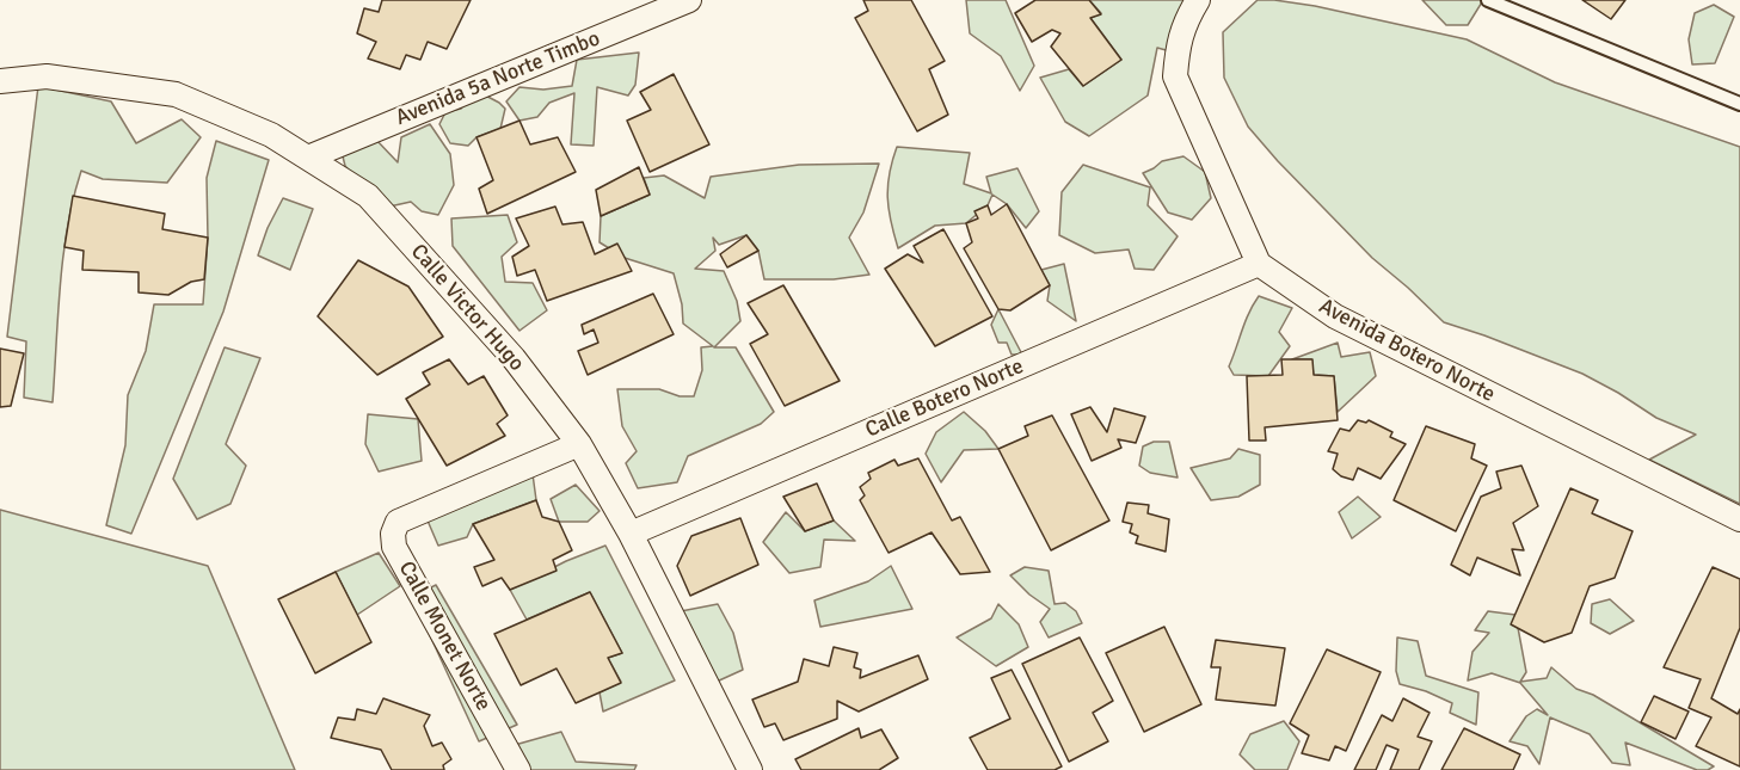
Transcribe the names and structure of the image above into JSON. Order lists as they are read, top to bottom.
{
  "streets": {
    "street": [
      "Avenida 5a Norte Timbo",
      "Calle Victor Hugo",
      "Avenida Botero Norte",
      "Calle Botero Norte",
      "Calle Monet Norte"
    ]
  },
  "crossings": [
    ["Avenida 5a Norte Timbo", "Calle Victor Hugo"],
    ["Calle Victor Hugo", "Calle Botero Norte"],
    ["Calle Victor Hugo", "Calle Monet Norte"],
    ["Avenida Botero Norte", "Calle Botero Norte"]
  ]
}
